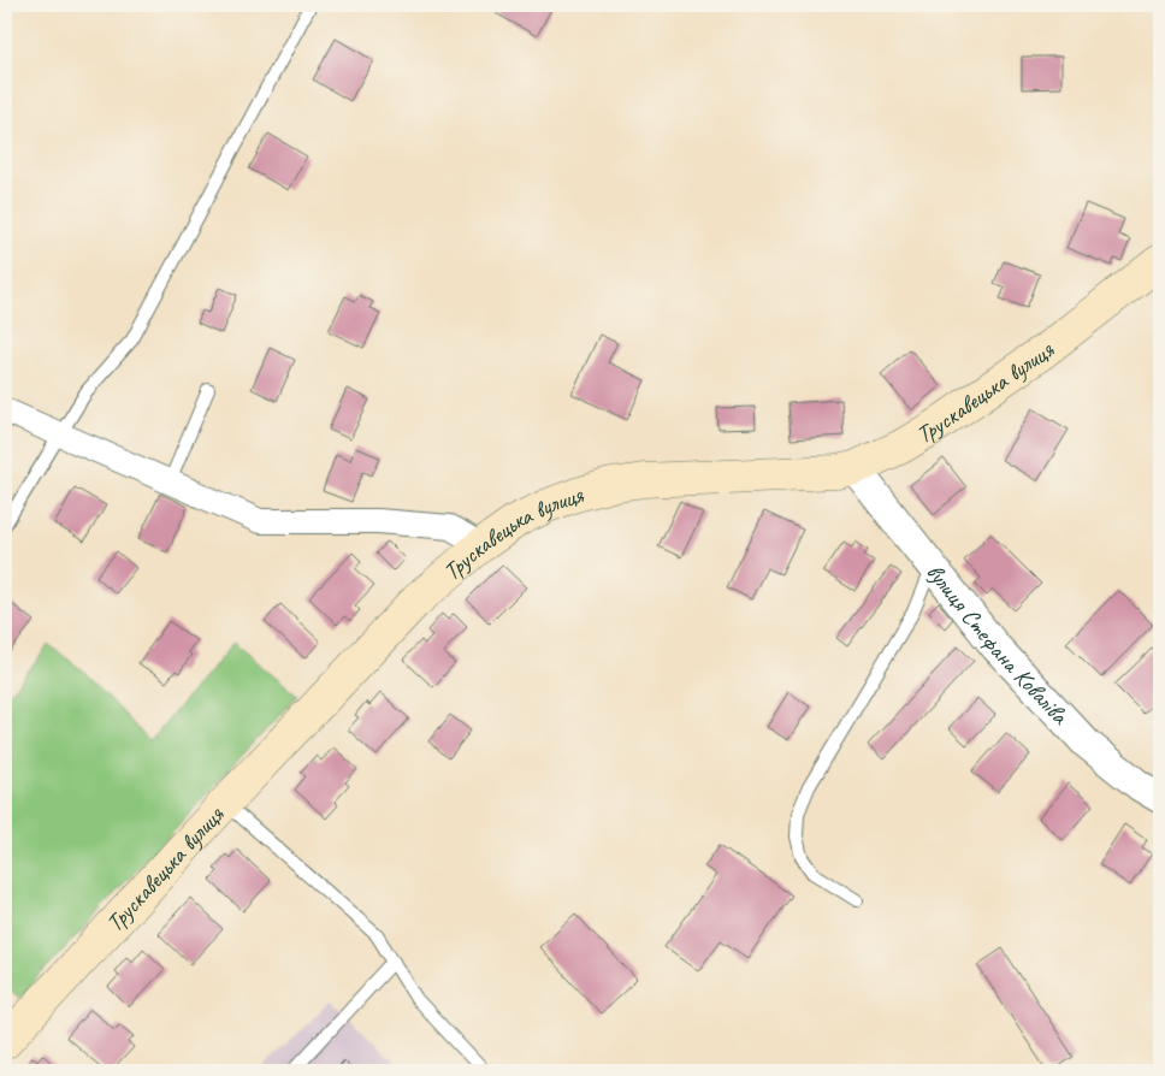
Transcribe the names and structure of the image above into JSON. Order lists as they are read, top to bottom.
{
  "streets": {
    "main road": ["Трускавецька вулиця"],
    "street": ["вулиця Стефана Коваліва"]
  },
  "crossings": [
    ["Трускавецька вулиця", "вулиця Стефана Коваліва"]
  ]
}
